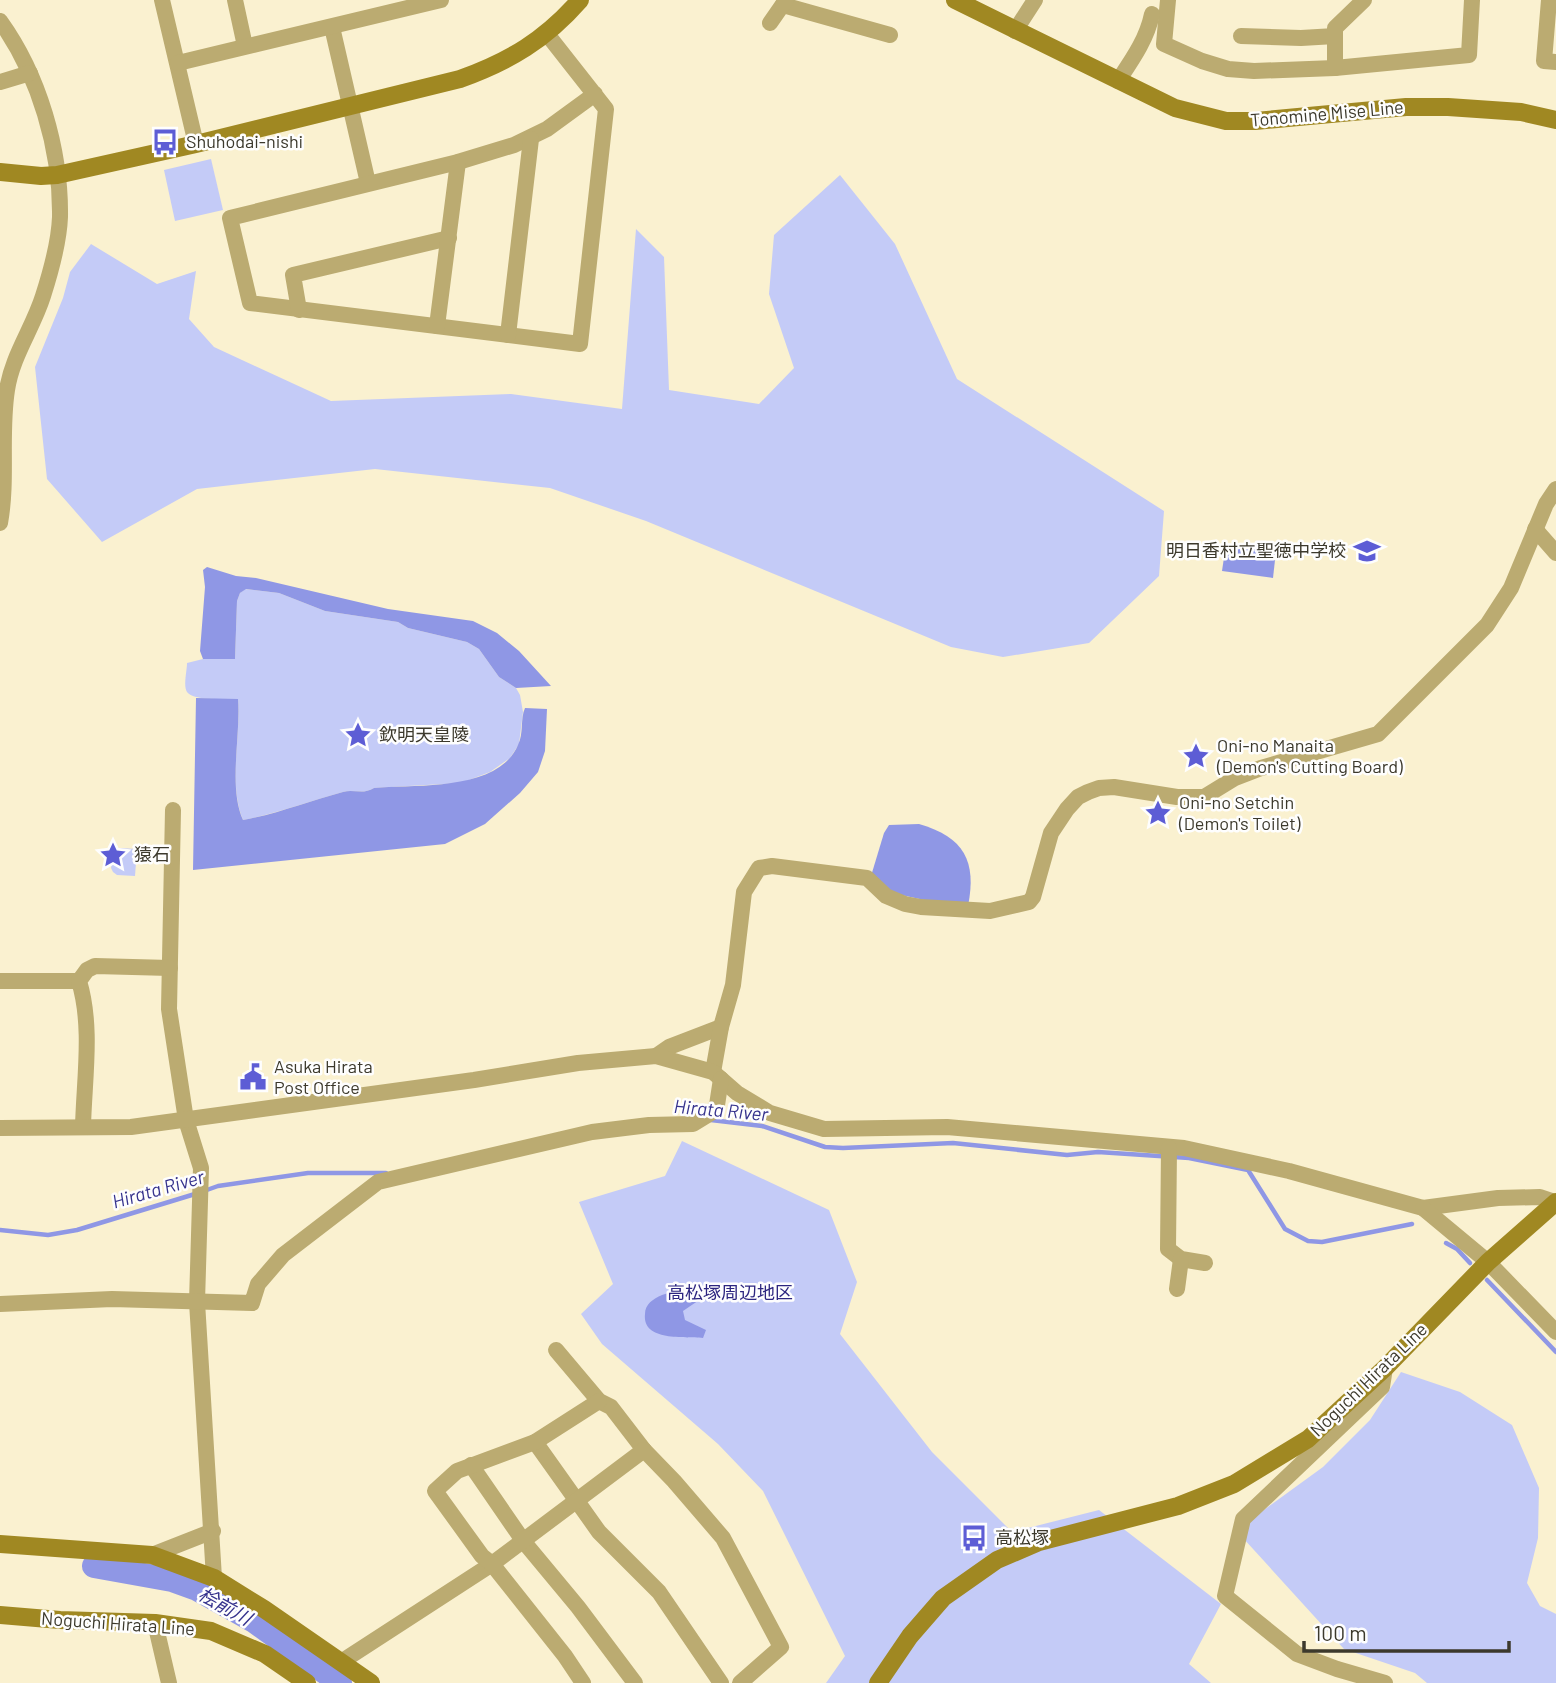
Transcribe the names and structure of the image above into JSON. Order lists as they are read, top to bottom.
{
  "streets": {
    "main road": ["Tonomine Mise Line", "Noguchi Hirata Line"]
  },
  "water": ["Hirata River", "桧前川"],
  "parks": ["高松塚周辺地区"],
  "places": {
    "bus stop": ["Shuhodai-nishi", "高松塚"],
    "school or university": ["明日香村立聖徳中学校"],
    "place": [
      "欽明天皇陵",
      "Oni-no Manaita (Demon's Cutting Board)",
      "Oni-no Setchin (Demon's Toilet)",
      "猿石"
    ],
    "public building": ["Asuka Hirata Post Office"]
  },
  "scale_bar": "100 m"
}
